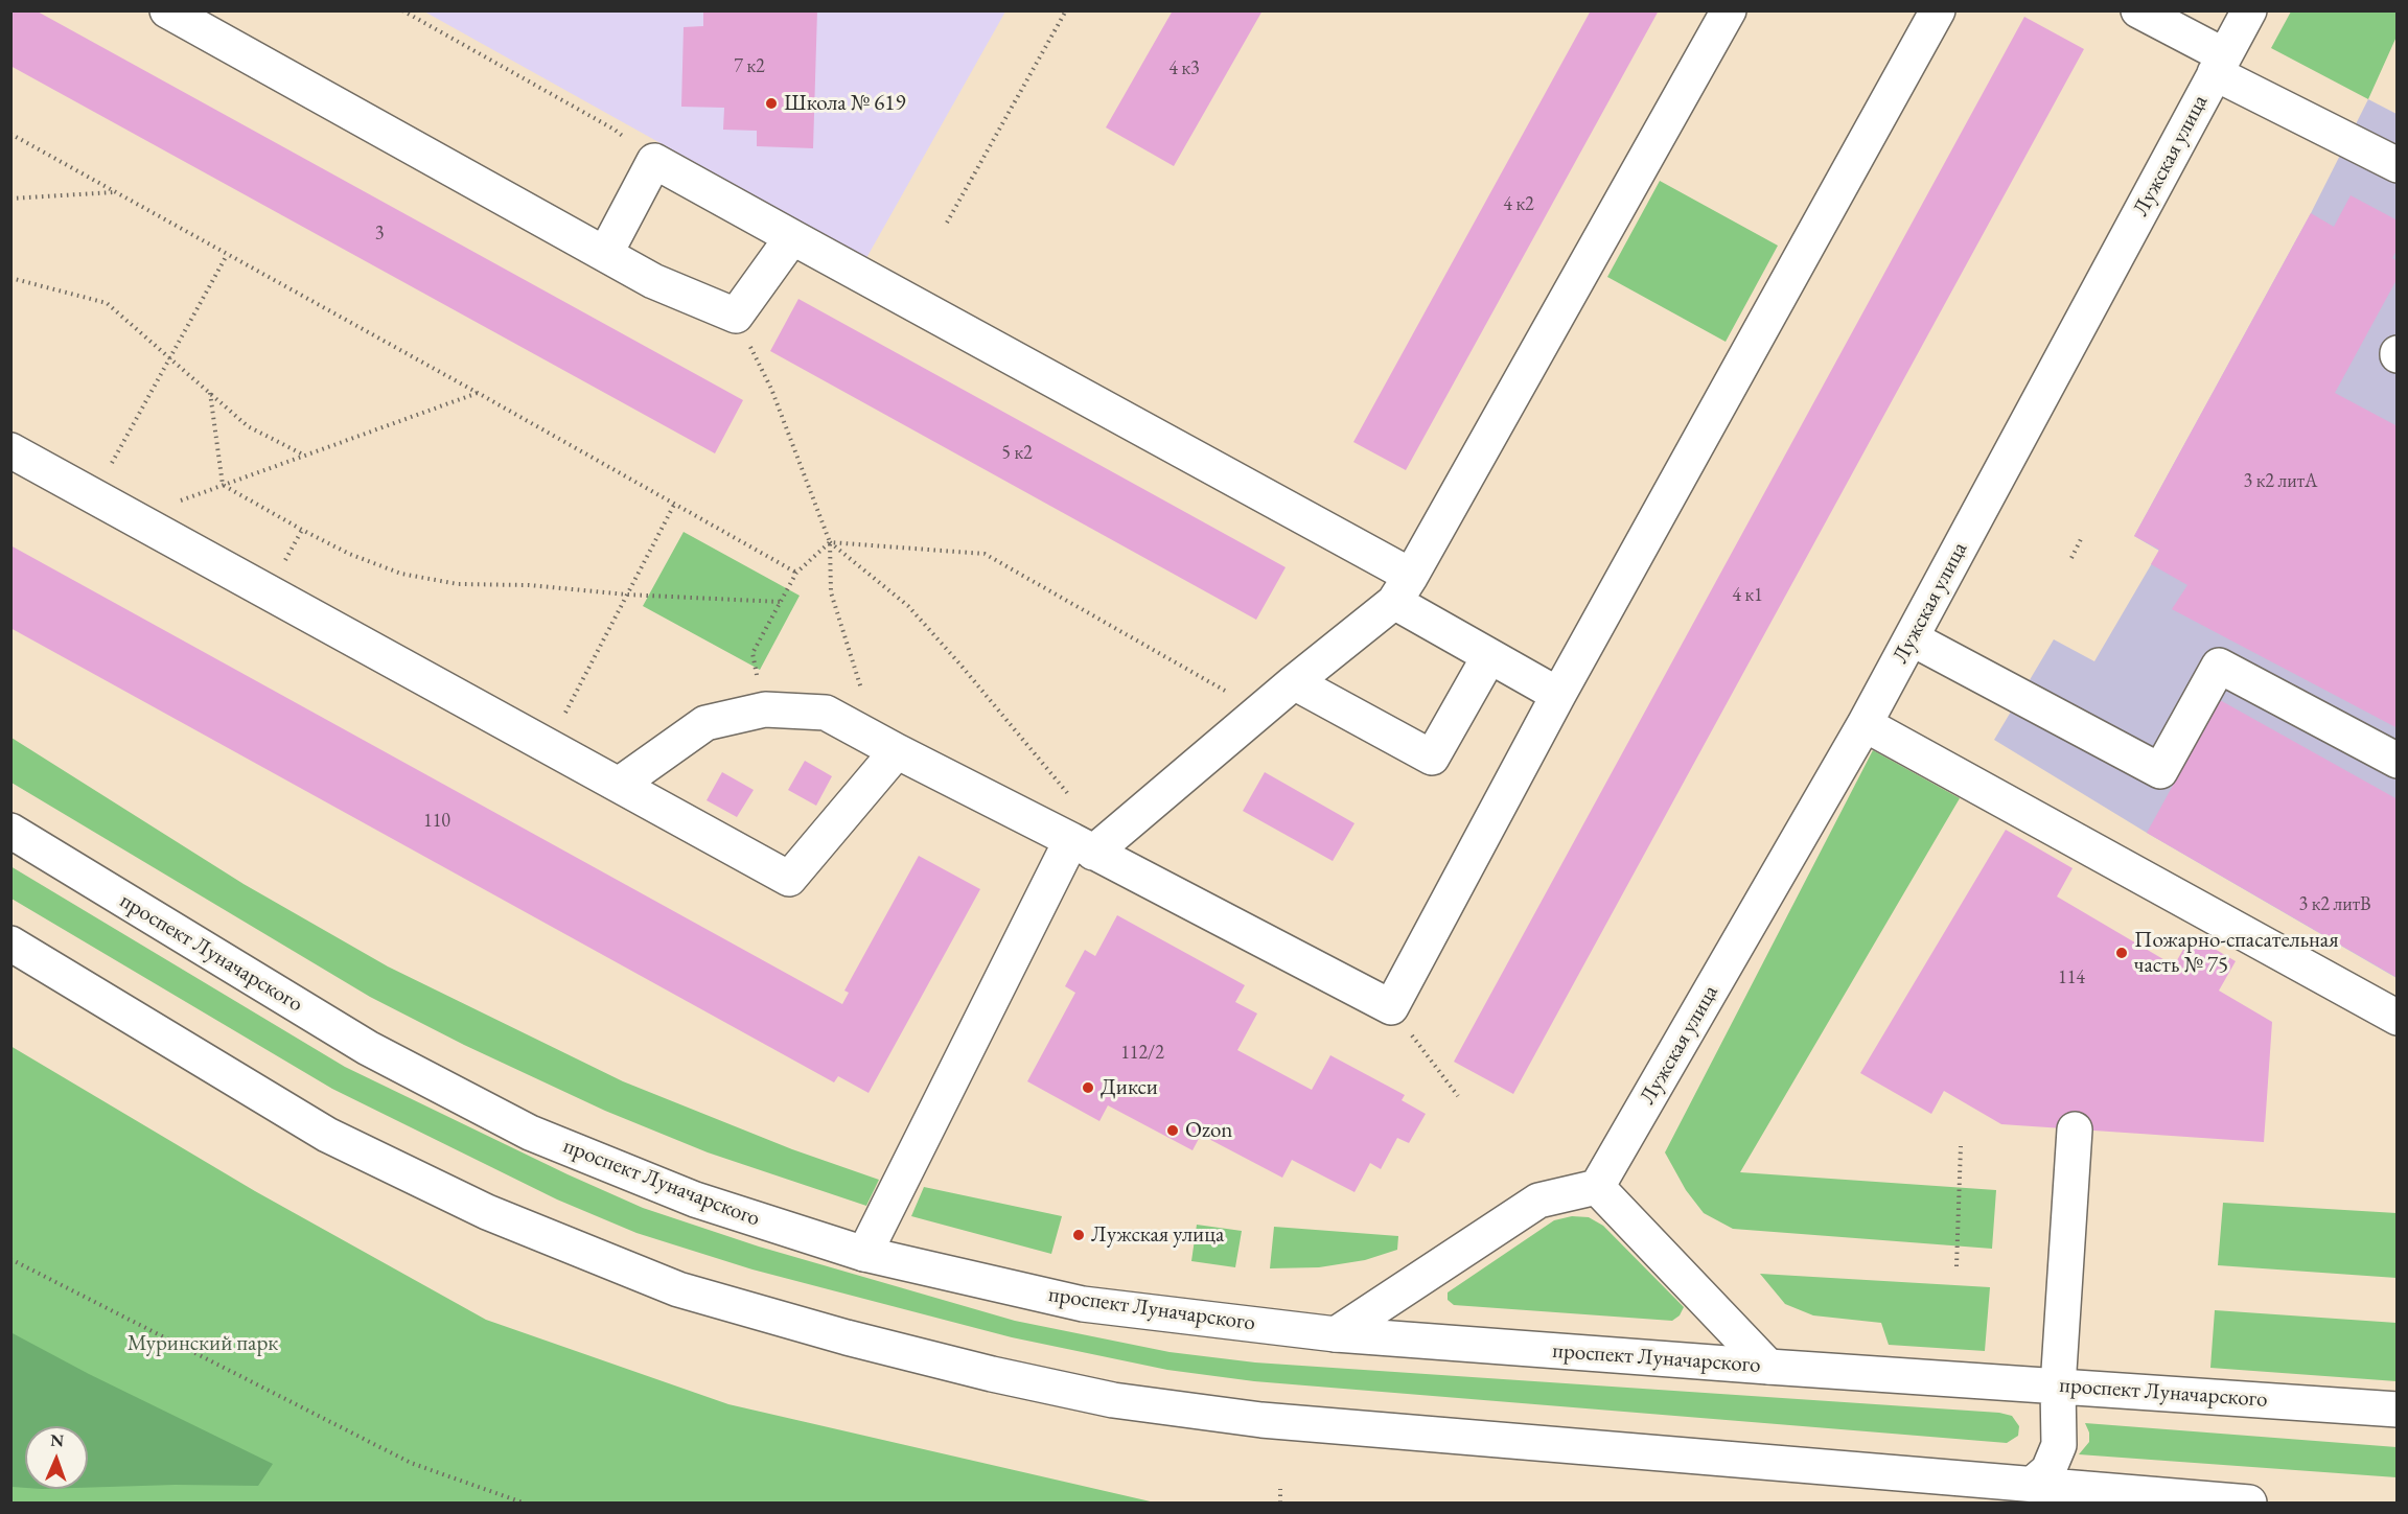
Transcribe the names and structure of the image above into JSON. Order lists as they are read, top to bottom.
{
  "streets": {
    "main road": ["Лужская улица", "проспект Луначарского"]
  },
  "parks": ["Муринский парк"],
  "places": [
    "Школа № 619",
    "Пожарно-спасательная часть № 75",
    "Дикси",
    "Ozon",
    "Лужская улица"
  ],
  "house_numbers": [
    "7 к2",
    "4 к3",
    "4 к2",
    "3",
    "5 к2",
    "3 к2 литА",
    "4 к1",
    "110",
    "3 к2 литВ",
    "114",
    "112/2"
  ],
  "north": "top"
}
